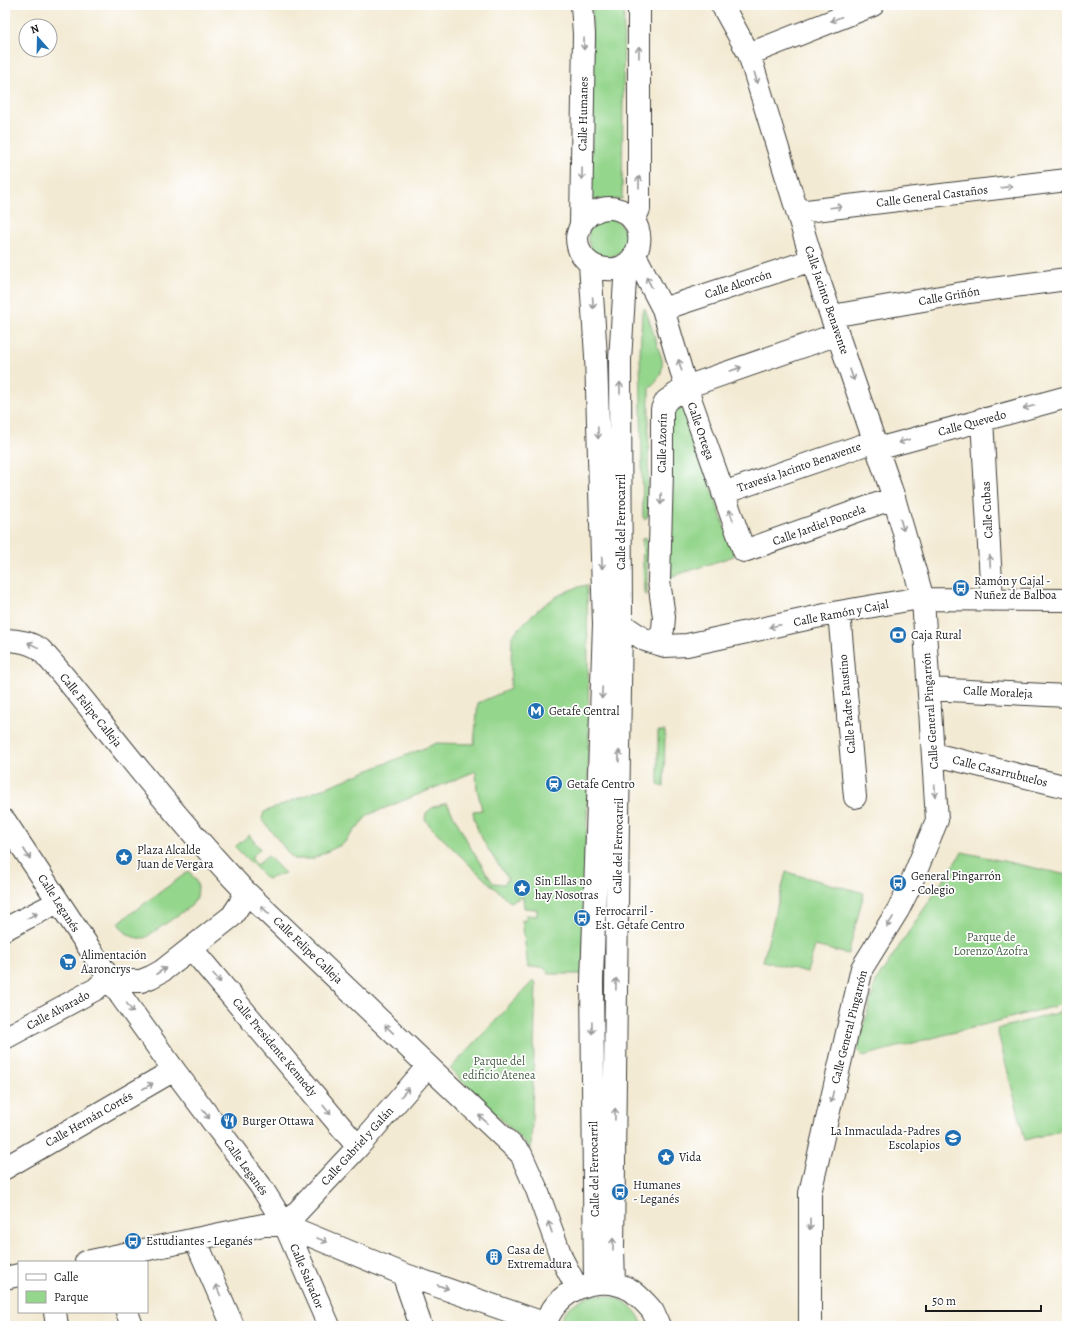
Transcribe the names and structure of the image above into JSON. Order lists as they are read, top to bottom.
{
  "streets": {
    "street": [
      "Calle Humanes",
      "Calle General Castaños",
      "Calle Alcorcón",
      "Calle Griñón",
      "Calle Jacinto Benavente",
      "Calle Quevedo",
      "Calle Ortega",
      "Calle Azorín",
      "Travesía Jacinto Benavente",
      "Calle Cubas",
      "Calle del Ferrocarril",
      "Calle Jardiel Poncela",
      "Calle Ramón y Cajal",
      "Calle Moraleja",
      "Calle Padre Faustino",
      "Calle Felipe Calleja",
      "Calle General Pingarrón",
      "Calle Casarrubuelos",
      "Calle Leganés",
      "Calle Alvarado",
      "Calle Presidente Kennedy",
      "Calle Hernán Cortés",
      "Calle Gabriel y Galán",
      "Calle Salvador"
    ]
  },
  "crossings": [
    ["Calle Humanes", "Calle del Ferrocarril"],
    ["Calle General Castaños", "Calle Jacinto Benavente"],
    ["Calle Alcorcón", "Calle Jacinto Benavente"],
    ["Calle Alcorcón", "Calle Ortega"],
    ["Calle Griñón", "Calle Jacinto Benavente"],
    ["Calle Griñón", "Calle Azorín"],
    ["Calle Jacinto Benavente", "Calle Quevedo"],
    ["Calle Jacinto Benavente", "Calle Azorín"],
    ["Calle Jacinto Benavente", "Travesía Jacinto Benavente"],
    ["Calle Jacinto Benavente", "Calle Jardiel Poncela"],
    ["Calle Jacinto Benavente", "Calle Ramón y Cajal"],
    ["Calle Jacinto Benavente", "Calle General Pingarrón"],
    ["Calle Quevedo", "Travesía Jacinto Benavente"],
    ["Calle Quevedo", "Calle Cubas"],
    ["Calle Ortega", "Calle Azorín"],
    ["Calle Ortega", "Travesía Jacinto Benavente"],
    ["Calle Ortega", "Calle Jardiel Poncela"],
    ["Calle Azorín", "Calle Ramón y Cajal"],
    ["Calle Cubas", "Calle Ramón y Cajal"],
    ["Calle del Ferrocarril", "Calle Ramón y Cajal"],
    ["Calle del Ferrocarril", "Calle Felipe Calleja"],
    ["Calle Ramón y Cajal", "Calle Padre Faustino"],
    ["Calle Ramón y Cajal", "Calle General Pingarrón"],
    ["Calle Moraleja", "Calle General Pingarrón"],
    ["Calle Felipe Calleja", "Calle Gabriel y Galán"],
    ["Calle General Pingarrón", "Calle Casarrubuelos"],
    ["Calle Leganés", "Calle Alvarado"],
    ["Calle Leganés", "Calle Hernán Cortés"],
    ["Calle Leganés", "Calle Gabriel y Galán"],
    ["Calle Leganés", "Calle Salvador"],
    ["Calle Presidente Kennedy", "Calle Gabriel y Galán"],
    ["Calle Gabriel y Galán", "Calle Salvador"]
  ],
  "one_way": [
    "Calle Quevedo",
    "Calle Ortega",
    "Calle Cubas",
    "Calle Ramón y Cajal",
    "Calle Felipe Calleja",
    "Calle General Pingarrón",
    "Calle Leganés",
    "Calle Presidente Kennedy",
    "Calle Gabriel y Galán"
  ],
  "parks": ["Parque de Lorenzo Azofra", "Parque del edificio Atenea"],
  "places": {
    "bus stop": [
      "Ramón y Cajal - Nuñez de Balboa",
      "General Pingarrón - Colegio",
      "Ferrocarril - Est. Getafe Centro",
      "Humanes - Leganés",
      "Estudiantes - Leganés"
    ],
    "bank": ["Caja Rural"],
    "metro station": ["Getafe Central"],
    "station": ["Getafe Centro"],
    "place": ["Plaza Alcalde Juan de Vergara", "Sin Ellas no hay Nosotras", "Vida"],
    "supermarket": ["Alimentación Aaroncrys"],
    "restaurant": ["Burger Ottawa"],
    "school or university": ["La Inmaculada-Padres Escolapios"],
    "building": ["Casa de Extremadura"]
  },
  "legend": ["Calle", "Parque"],
  "scale_bar": "50 m",
  "north": "top"
}
